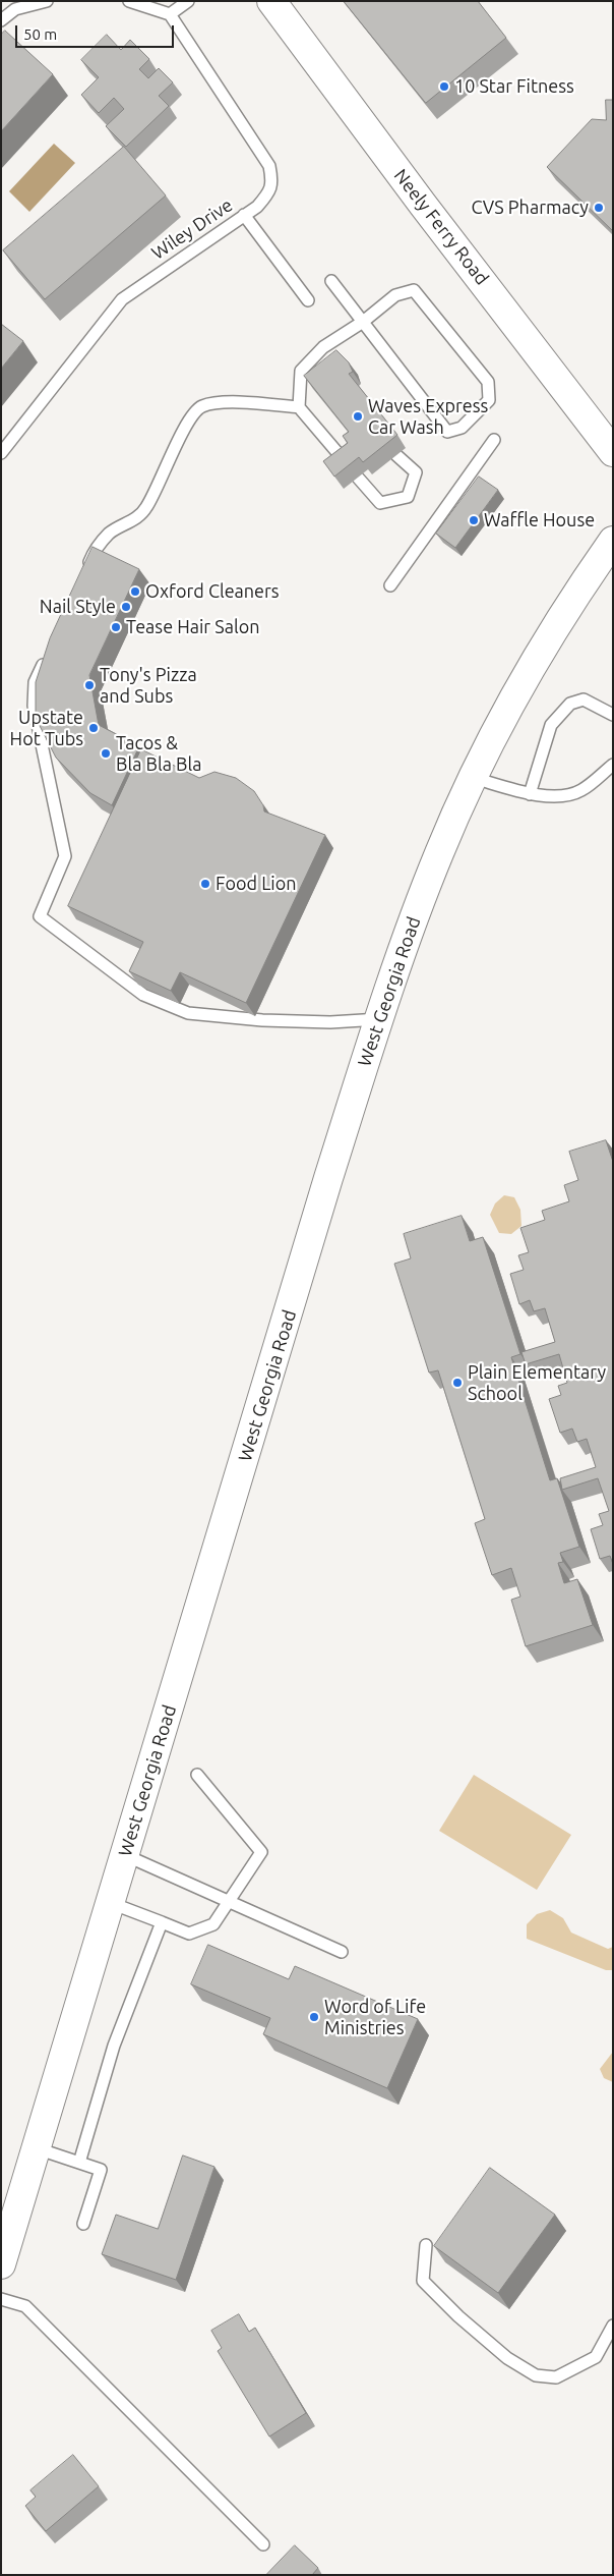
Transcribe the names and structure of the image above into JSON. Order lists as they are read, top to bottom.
{
  "streets": {
    "main road": ["Neely Ferry Road", "West Georgia Road"],
    "lane": ["Wiley Drive"]
  },
  "places": [
    "10 Star Fitness",
    "CVS Pharmacy",
    "Waves Express Car Wash",
    "Waffle House",
    "Oxford Cleaners",
    "Nail Style",
    "Tease Hair Salon",
    "Tony's Pizza and Subs",
    "Upstate Hot Tubs",
    "Tacos & Bla Bla Bla",
    "Food Lion",
    "Plain Elementary School",
    "Word of Life Ministries"
  ],
  "scale_bar": "50 m"
}
